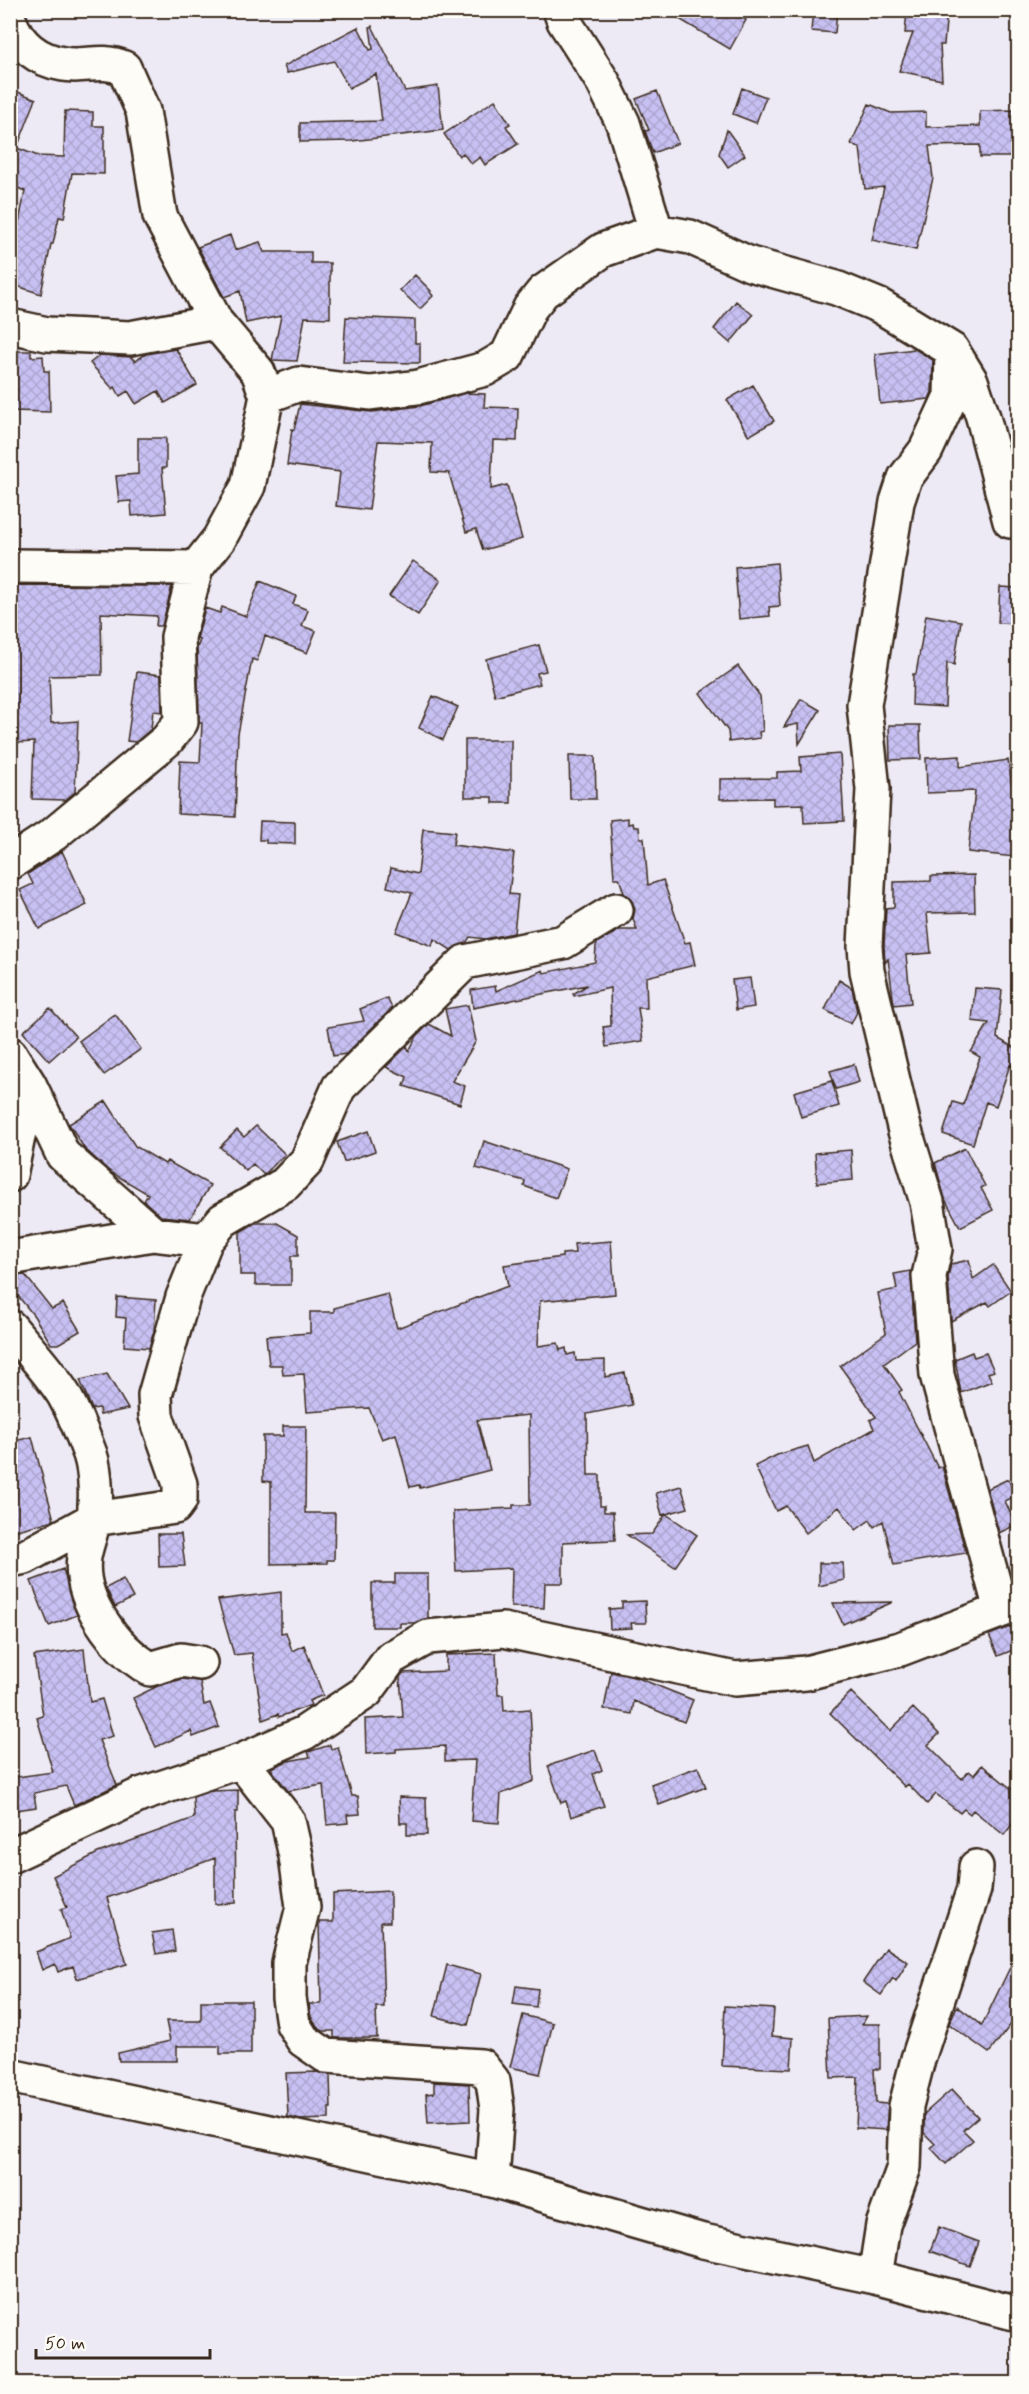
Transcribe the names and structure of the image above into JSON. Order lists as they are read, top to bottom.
{
  "scale_bar": "50 m"
}
